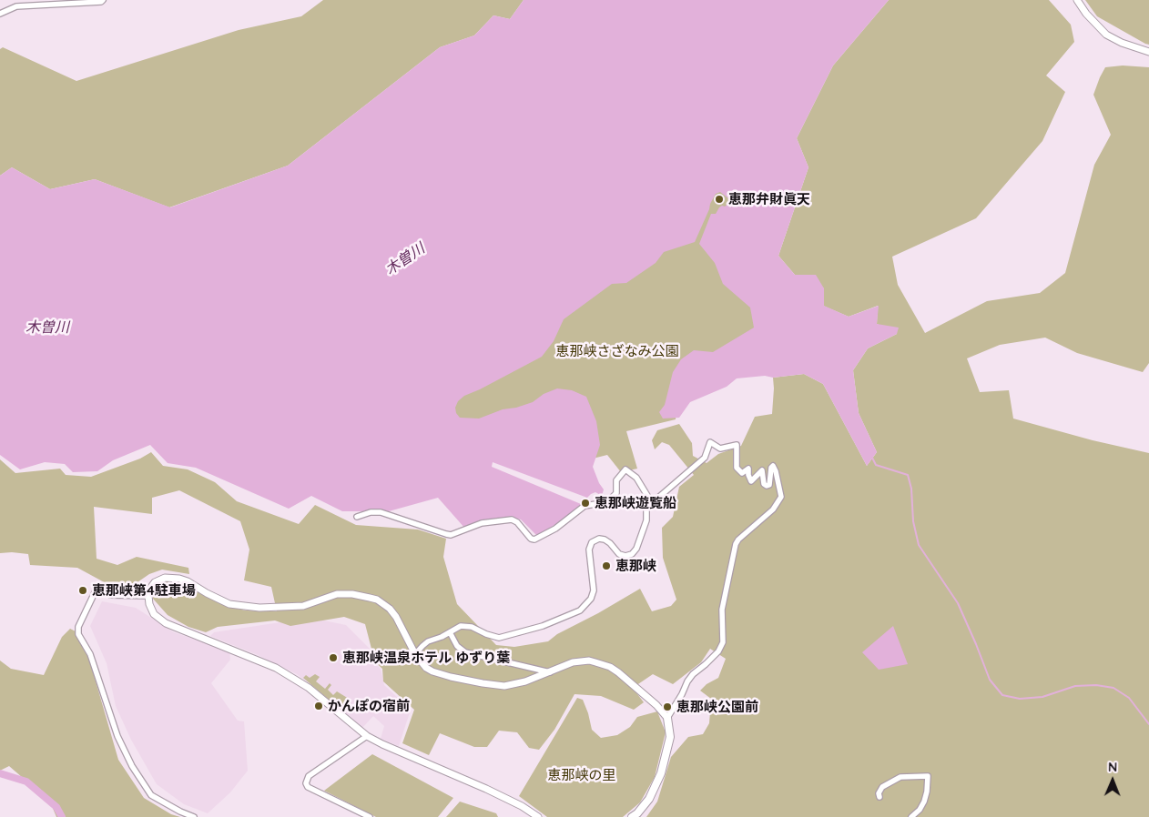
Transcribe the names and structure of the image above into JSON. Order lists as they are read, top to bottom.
{
  "water": ["木曽川"],
  "parks": ["恵那峡さざなみ公園", "恵那峡の里"],
  "places": [
    "恵那弁財眞天",
    "恵那峡遊覧船",
    "恵那峡",
    "恵那峡第4駐車場",
    "恵那峡温泉ホテル ゆずり葉",
    "かんぽの宿前",
    "恵那峡公園前"
  ],
  "north": "top"
}
